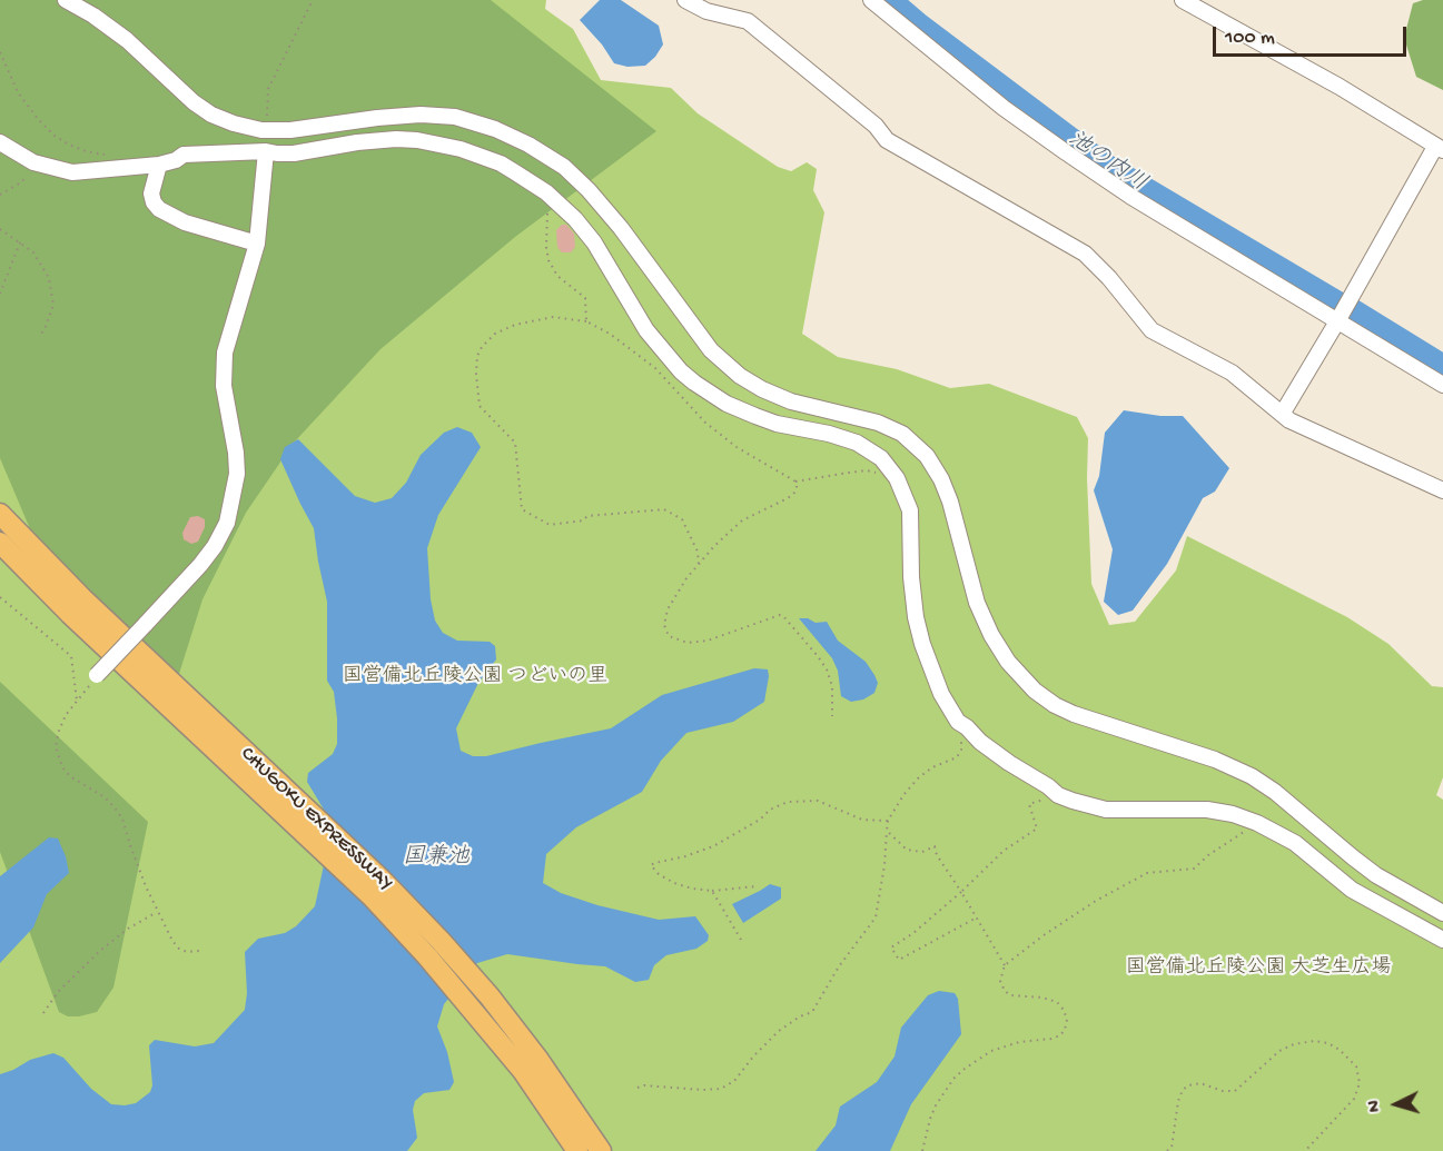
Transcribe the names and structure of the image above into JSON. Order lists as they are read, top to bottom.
{
  "streets": {
    "highway": ["CHUGOKU EXPRESSWAY"]
  },
  "water": ["池の内川", "国兼池"],
  "parks": ["国営備北丘陵公園 つどいの里", "国営備北丘陵公園 大芝生広場"],
  "scale_bar": "100 m",
  "north": "left"
}
